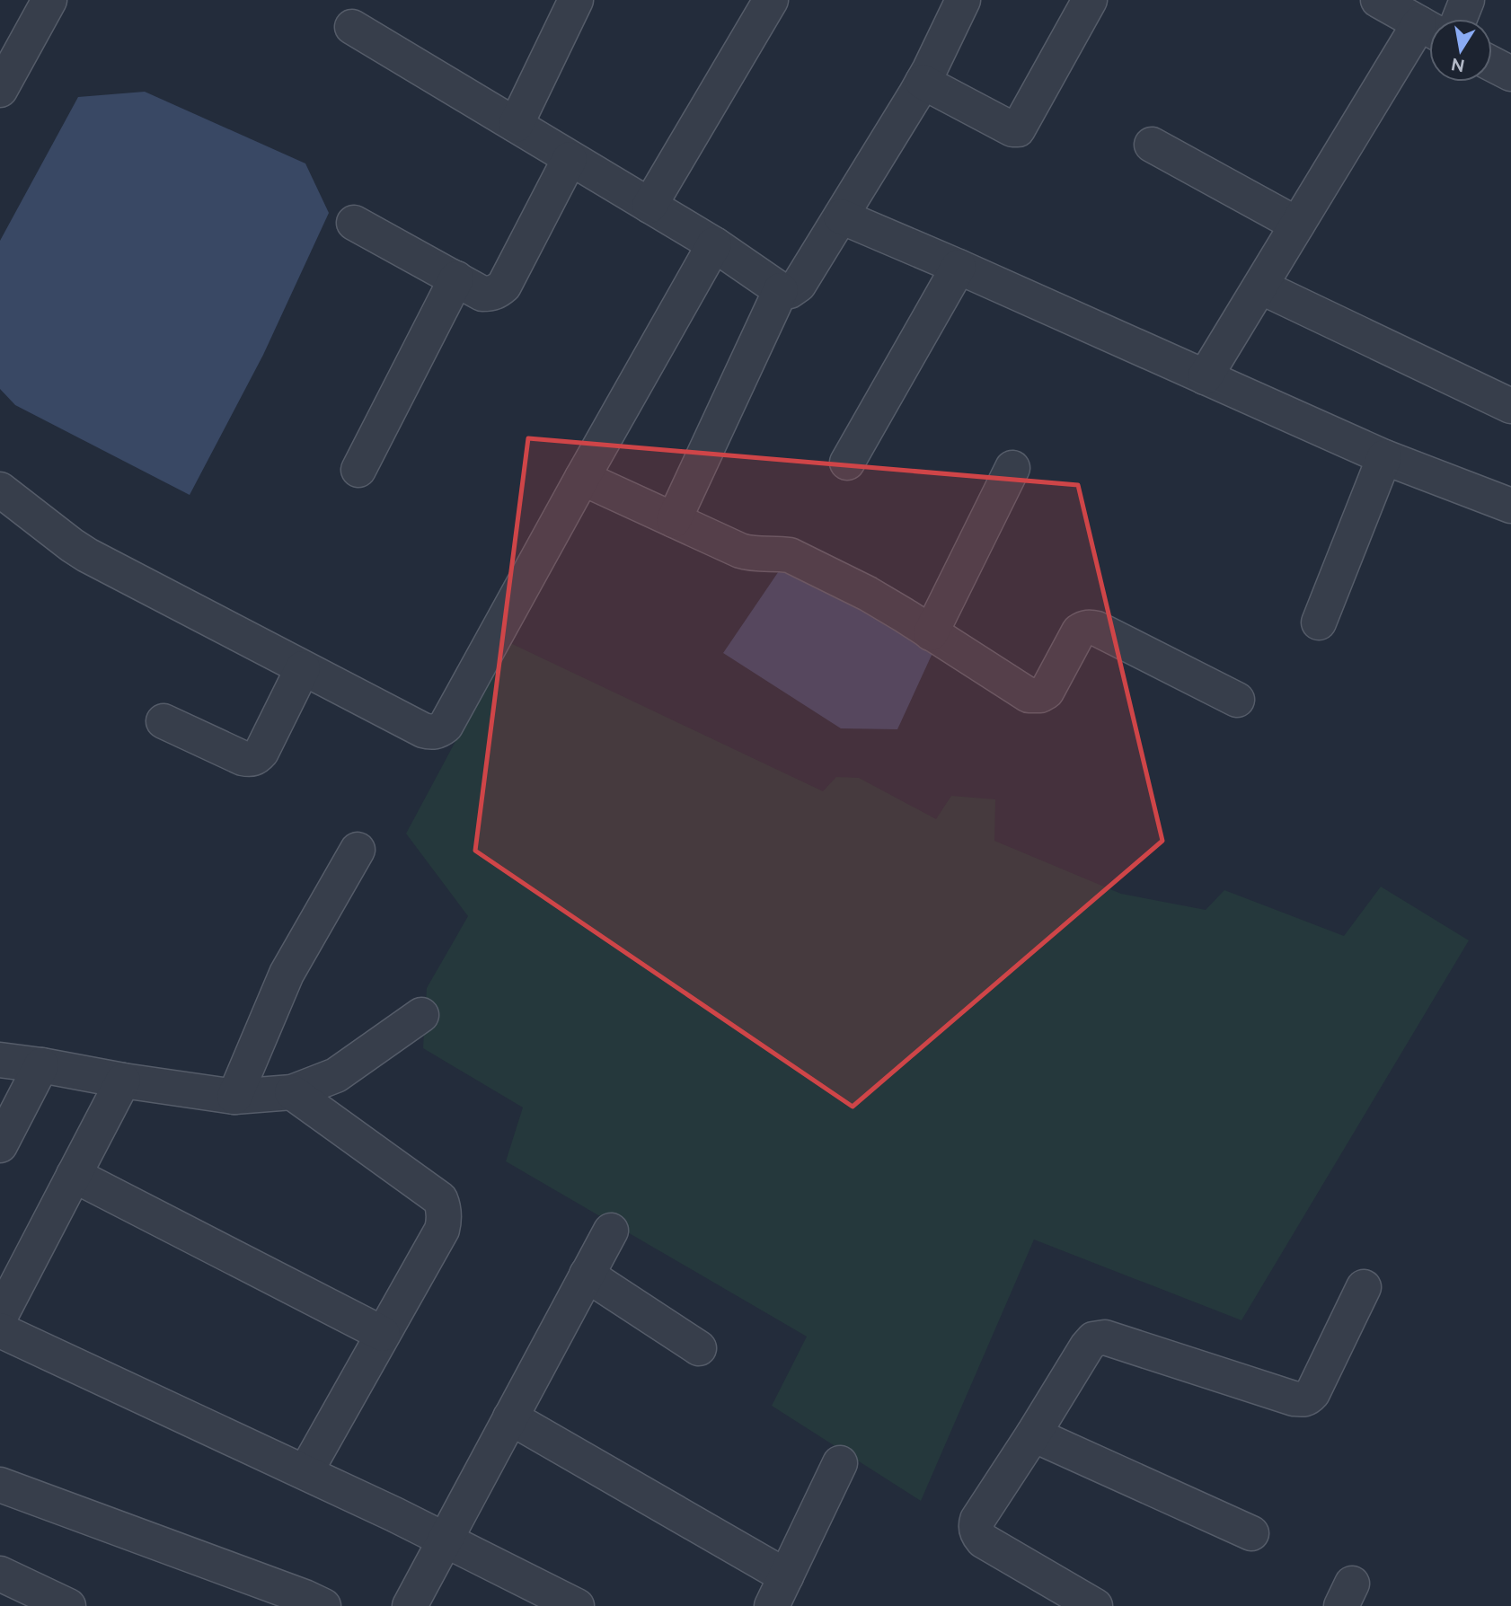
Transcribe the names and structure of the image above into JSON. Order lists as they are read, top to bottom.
{
  "north": "bottom"
}
